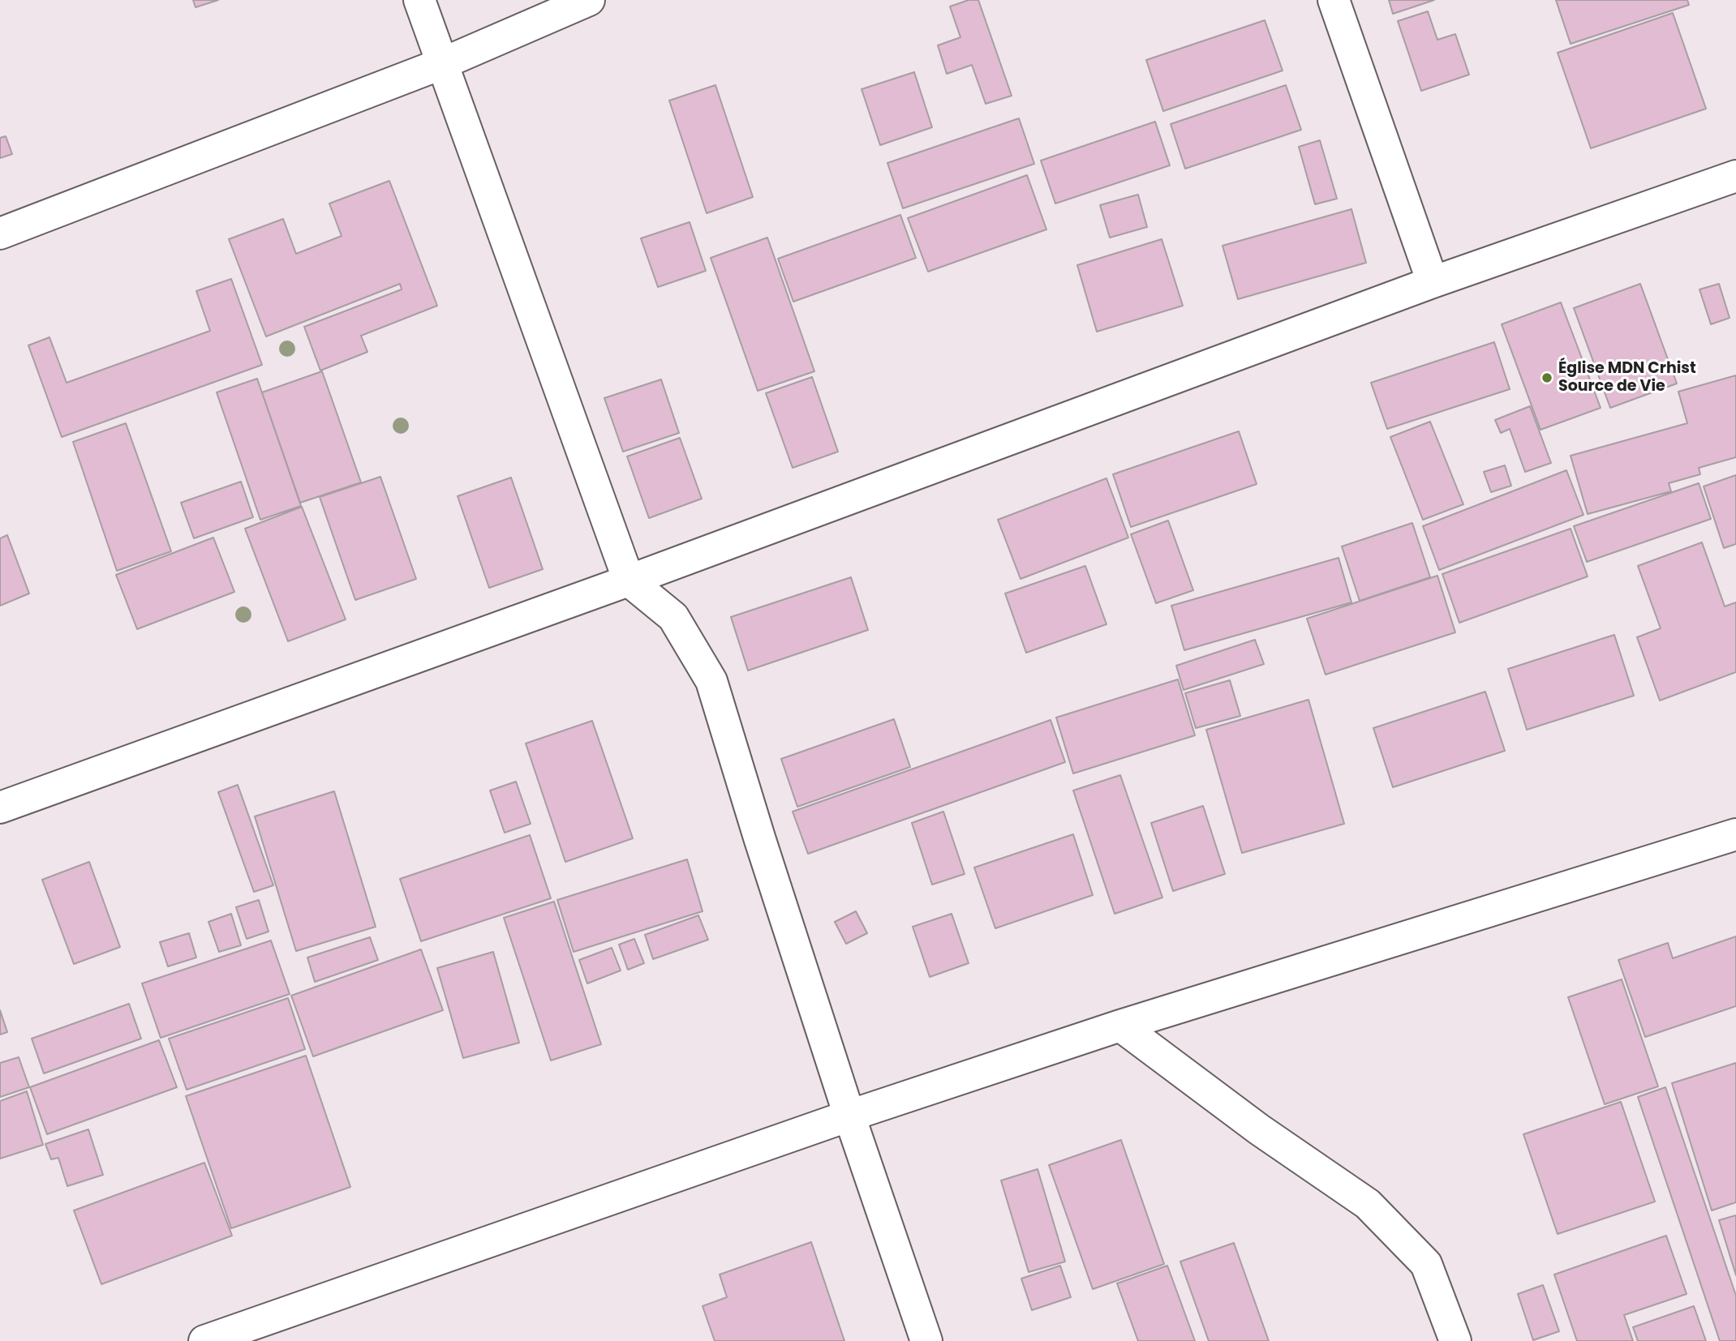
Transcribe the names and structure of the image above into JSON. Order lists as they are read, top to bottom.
{
  "places": ["Église MDN Crhist Source de Vie"]
}
